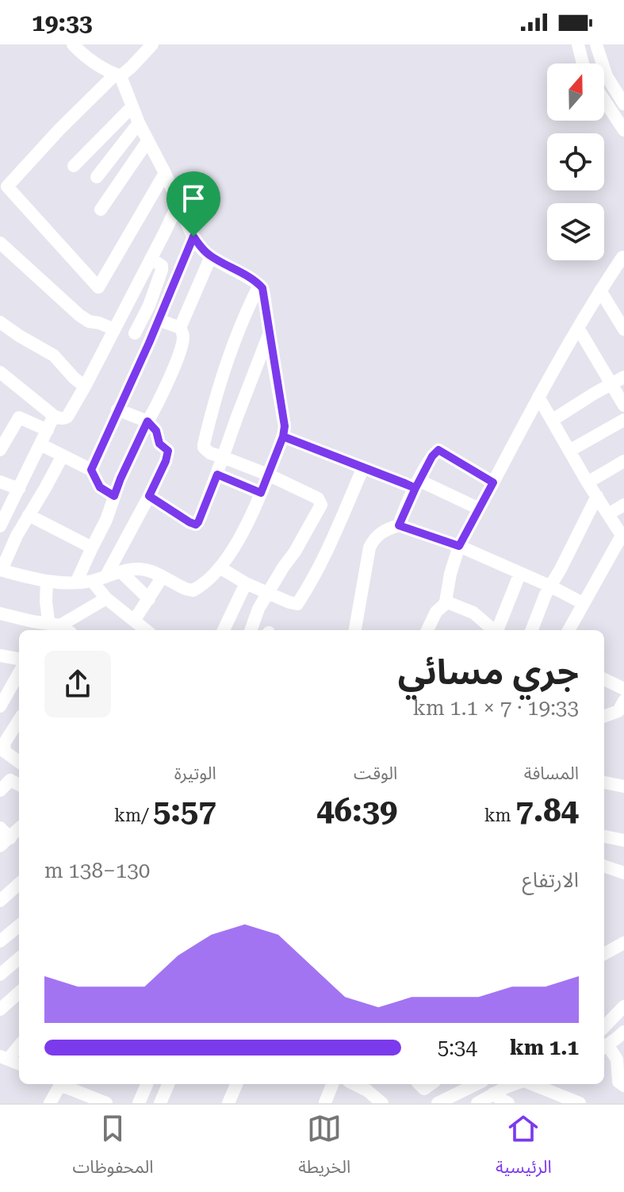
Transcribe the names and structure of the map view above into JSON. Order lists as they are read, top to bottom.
{
  "north": "top",
  "page": {
    "status": "19:33",
    "heading": ["جري مسائي", "19:33 · 7 × 1.1 km"],
    "stats": [
      ["المسافة", "7.84 km"],
      ["الوقت", "46:39"],
      ["الوتيرة", "5:57 /km"]
    ],
    "chart": ["الارتفاع", "130–138 m"],
    "list": [
      {
        "name": "1.1 km",
        "note": "5:34"
      }
    ],
    "tabs": ["الرئيسية", "الخريطة", "المحفوظات"]
  }
}
